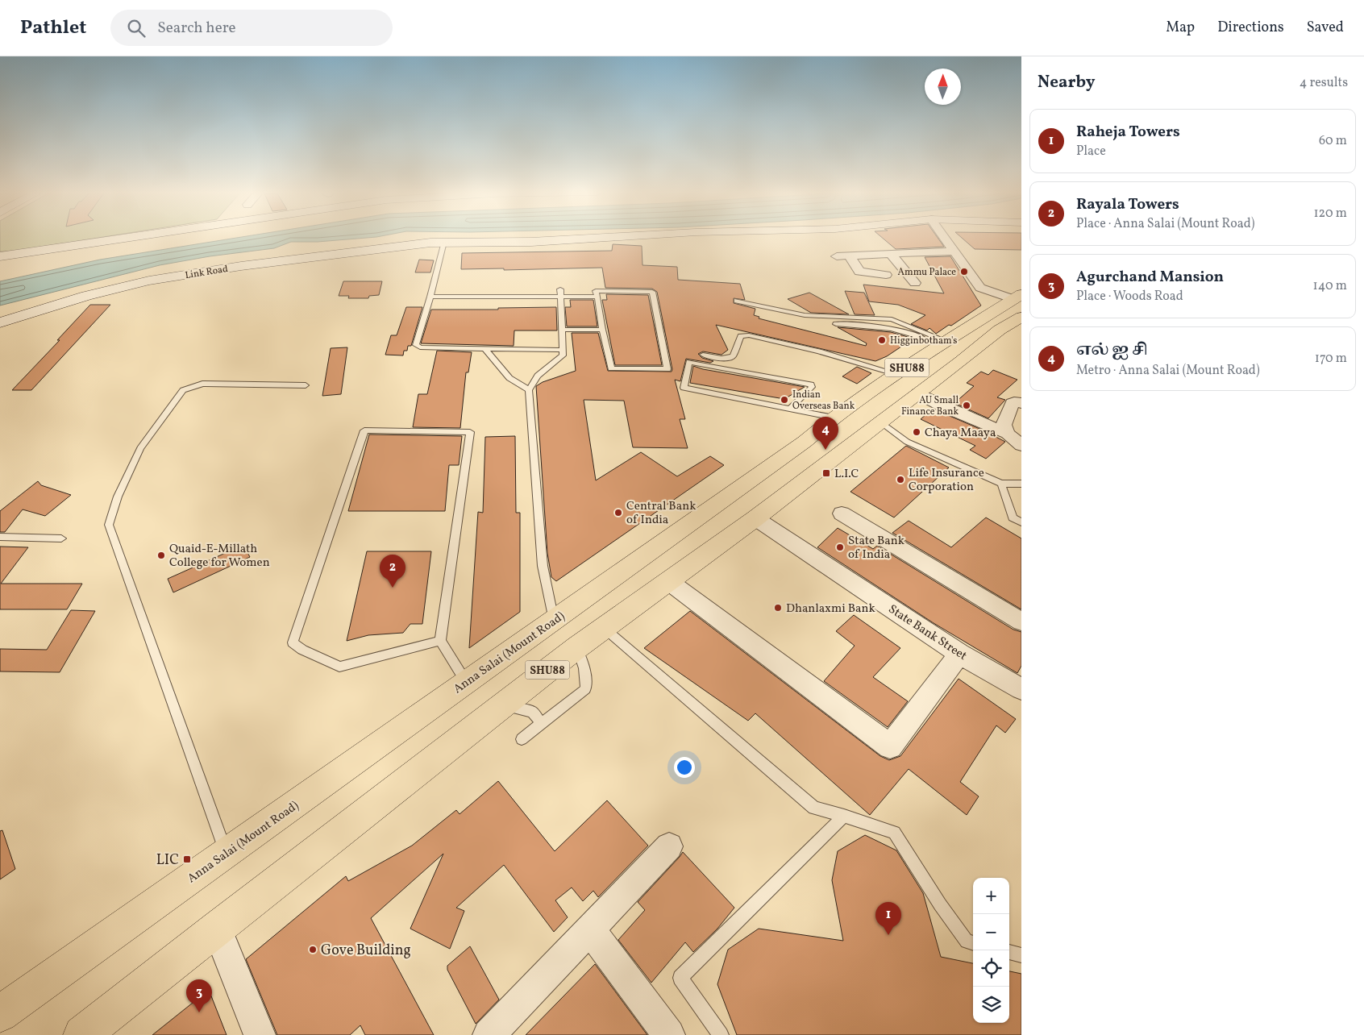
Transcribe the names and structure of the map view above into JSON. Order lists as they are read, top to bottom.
{
  "streets": {
    "main road": ["SHU88", "Anna Salai (Mount Road)"],
    "street": ["Link Road", "State Bank Street"]
  },
  "crossings": [
    ["SHU88", "State Bank Street"],
    ["SHU88", "Anna Salai (Mount Road)"]
  ],
  "places": {
    "other": [
      "Ammu Palace",
      "Higginbotham's",
      "Indian Overseas Bank",
      "AU Small Finance Bank",
      "Chaya Maaya",
      "Life Insurance Corporation",
      "Central Bank of India",
      "State Bank of India",
      "Quaid-E-Millath College for Women",
      "Dhanlaxmi Bank",
      "Gove Building"
    ],
    "transit": ["L.I.C", "LIC"]
  },
  "north": "top",
  "page": {
    "header": "Pathlet",
    "search": "Search here",
    "nav": ["Map", "Directions", "Saved"],
    "heading": ["Nearby", "4 results"],
    "list": [
      {
        "mark": "1",
        "name": "Raheja Towers",
        "note": "Place",
        "value": "60 m"
      },
      {
        "mark": "2",
        "name": "Rayala Towers",
        "note": "Place · Anna Salai (Mount Road)",
        "value": "120 m"
      },
      {
        "mark": "3",
        "name": "Agurchand Mansion",
        "note": "Place · Woods Road",
        "value": "140 m"
      },
      {
        "mark": "4",
        "name": "எல் ஐ சி",
        "note": "Metro · Anna Salai (Mount Road)",
        "value": "170 m"
      }
    ],
    "pins": [
      "4",
      "2",
      "1",
      "3"
    ],
    "map_buttons": ["+", "−"]
  }
}
